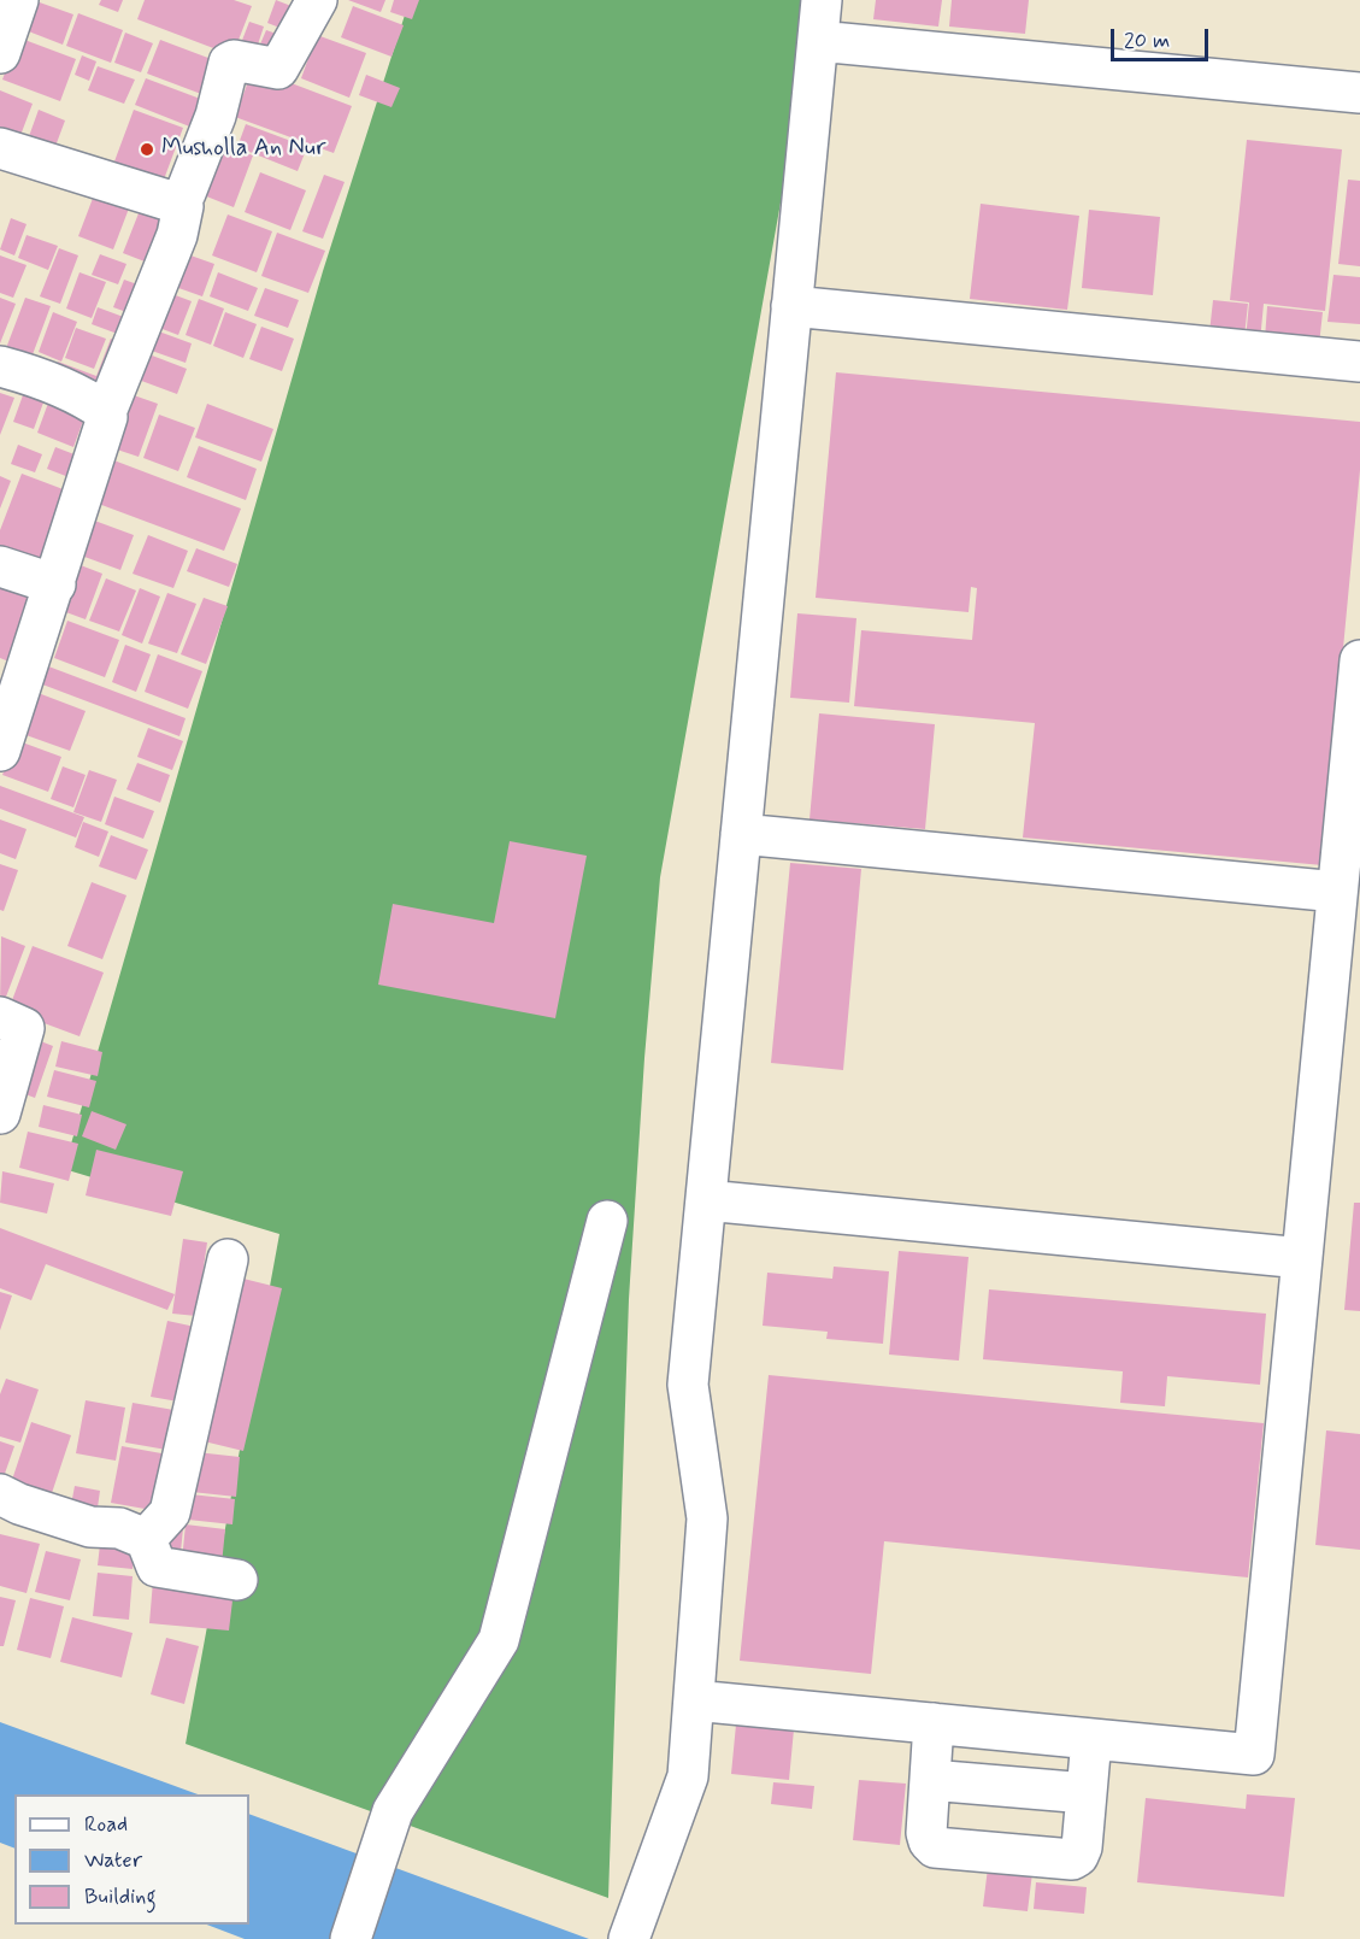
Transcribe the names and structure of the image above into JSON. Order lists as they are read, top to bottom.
{
  "places": ["Musholla An Nur"],
  "legend": ["Road", "Water", "Building"],
  "scale_bar": "20 m"
}
